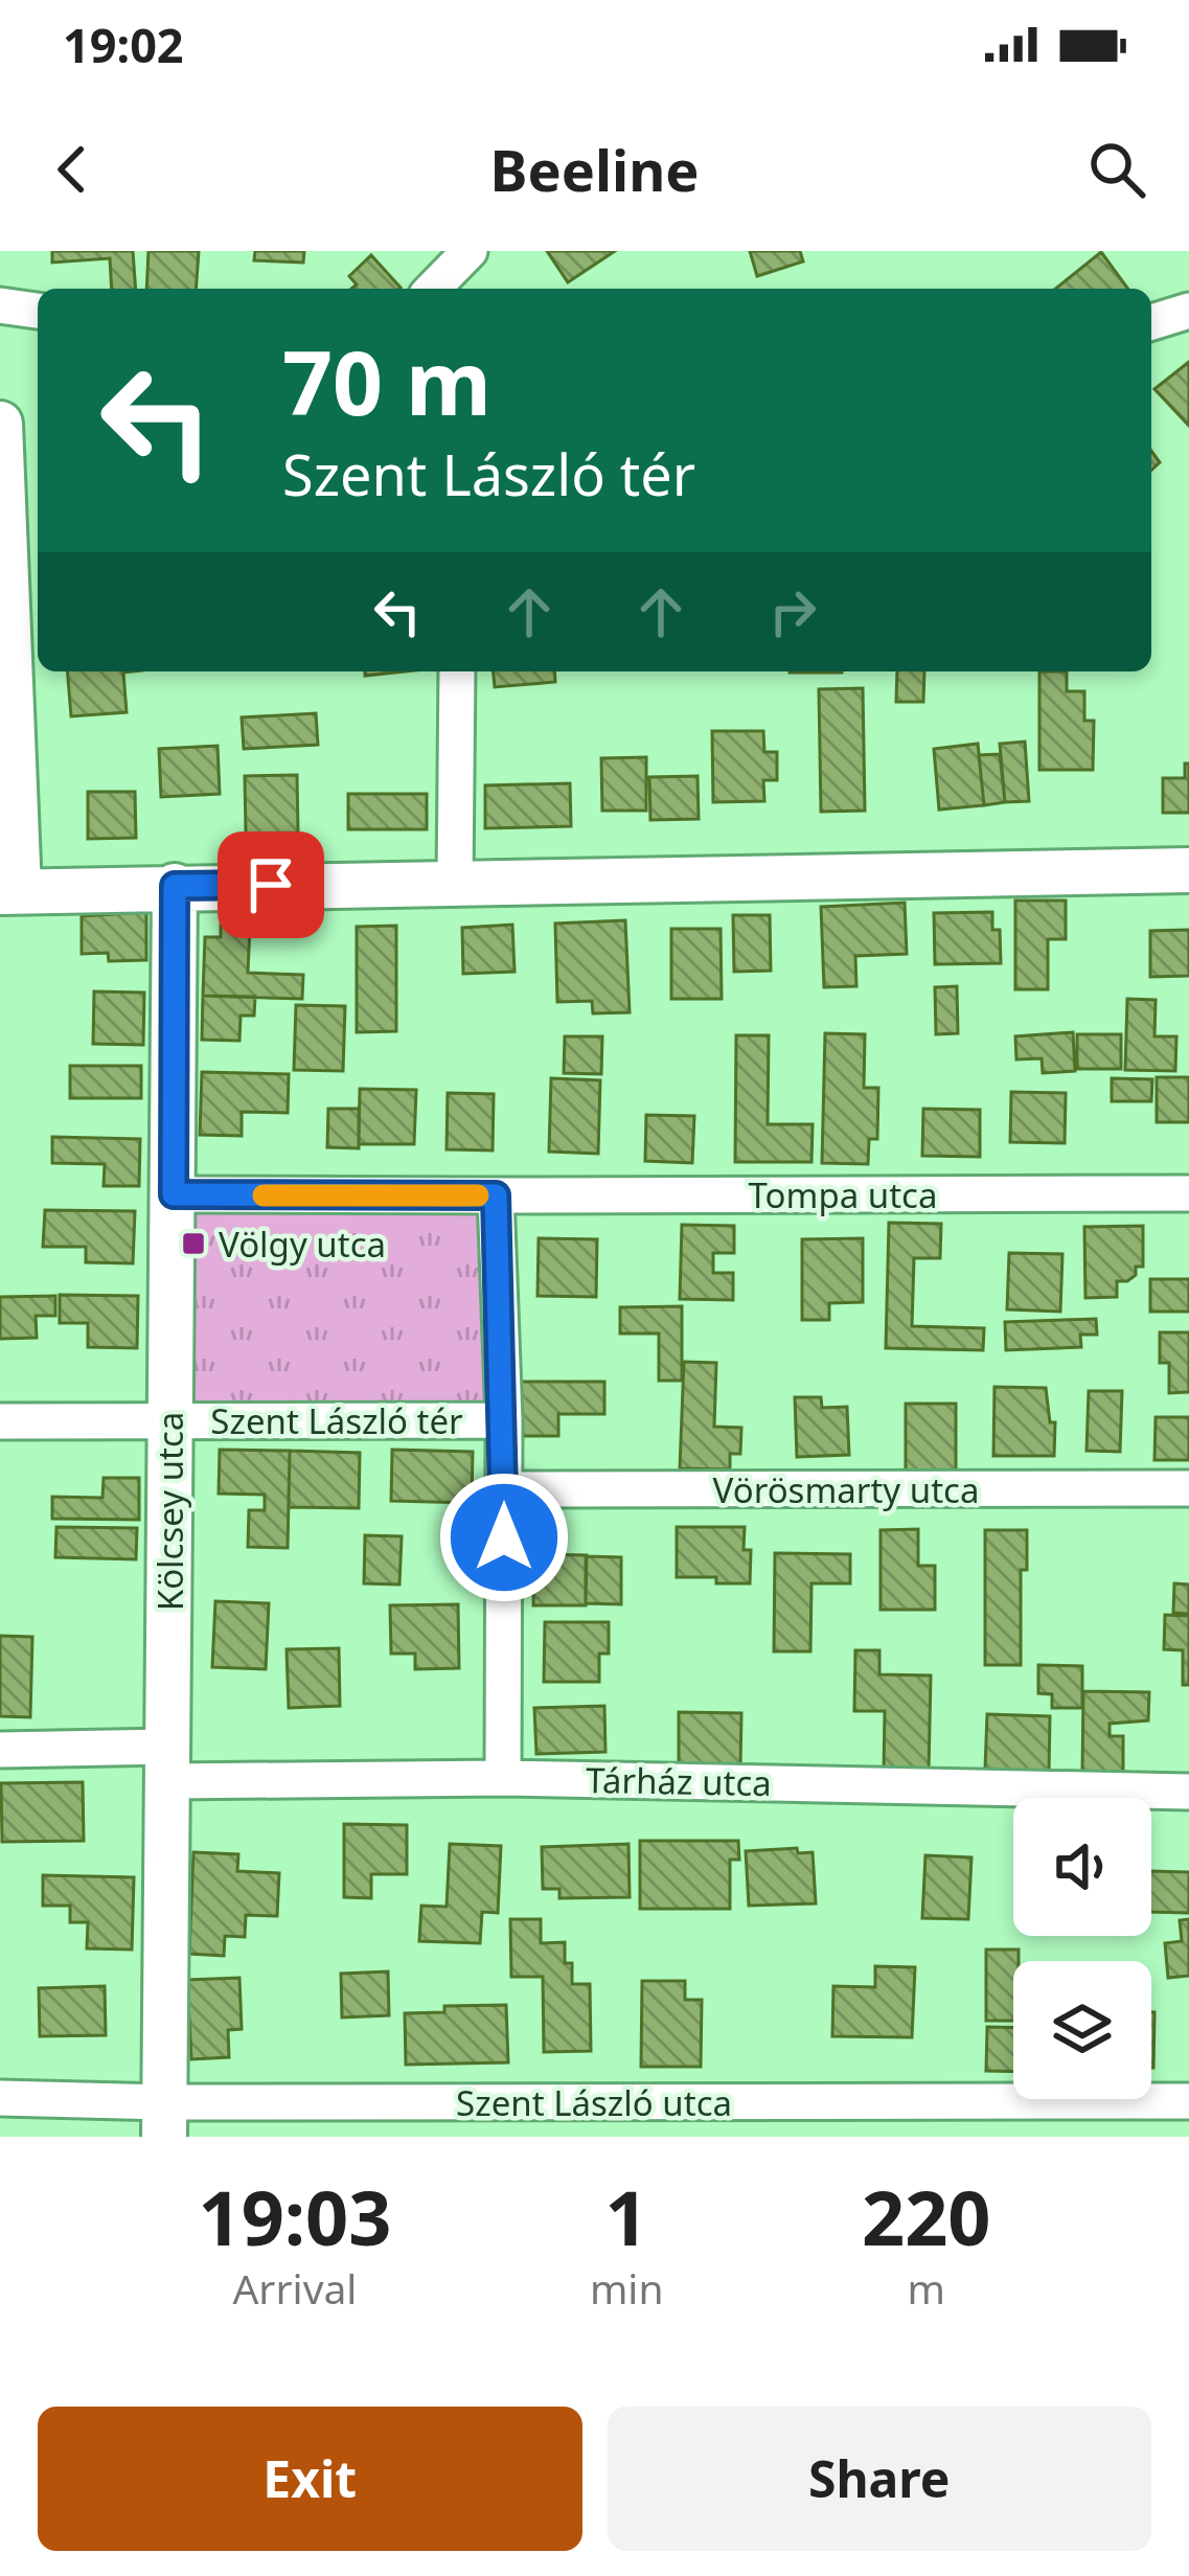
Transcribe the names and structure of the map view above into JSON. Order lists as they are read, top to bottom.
{
  "streets": {
    "street": [
      "Tompa utca",
      "Szent László tér",
      "Vörösmarty utca",
      "Kölcsey utca",
      "Tárház utca",
      "Szent László utca"
    ]
  },
  "crossings": [
    ["Tompa utca", "Szent László tér"],
    ["Szent László tér", "Vörösmarty utca"],
    ["Szent László tér", "Kölcsey utca"],
    ["Szent László tér", "Tárház utca"],
    ["Kölcsey utca", "Tárház utca"],
    ["Kölcsey utca", "Szent László utca"]
  ],
  "places": {
    "transit": ["Völgy utca"]
  },
  "page": {
    "status": "19:02",
    "header": "Beeline",
    "turn": ["70 m", "Szent László tér"],
    "eta": [
      "19:03",
      "Arrival",
      "1",
      "min",
      "220",
      "m"
    ],
    "buttons": ["Exit", "Share"]
  }
}
